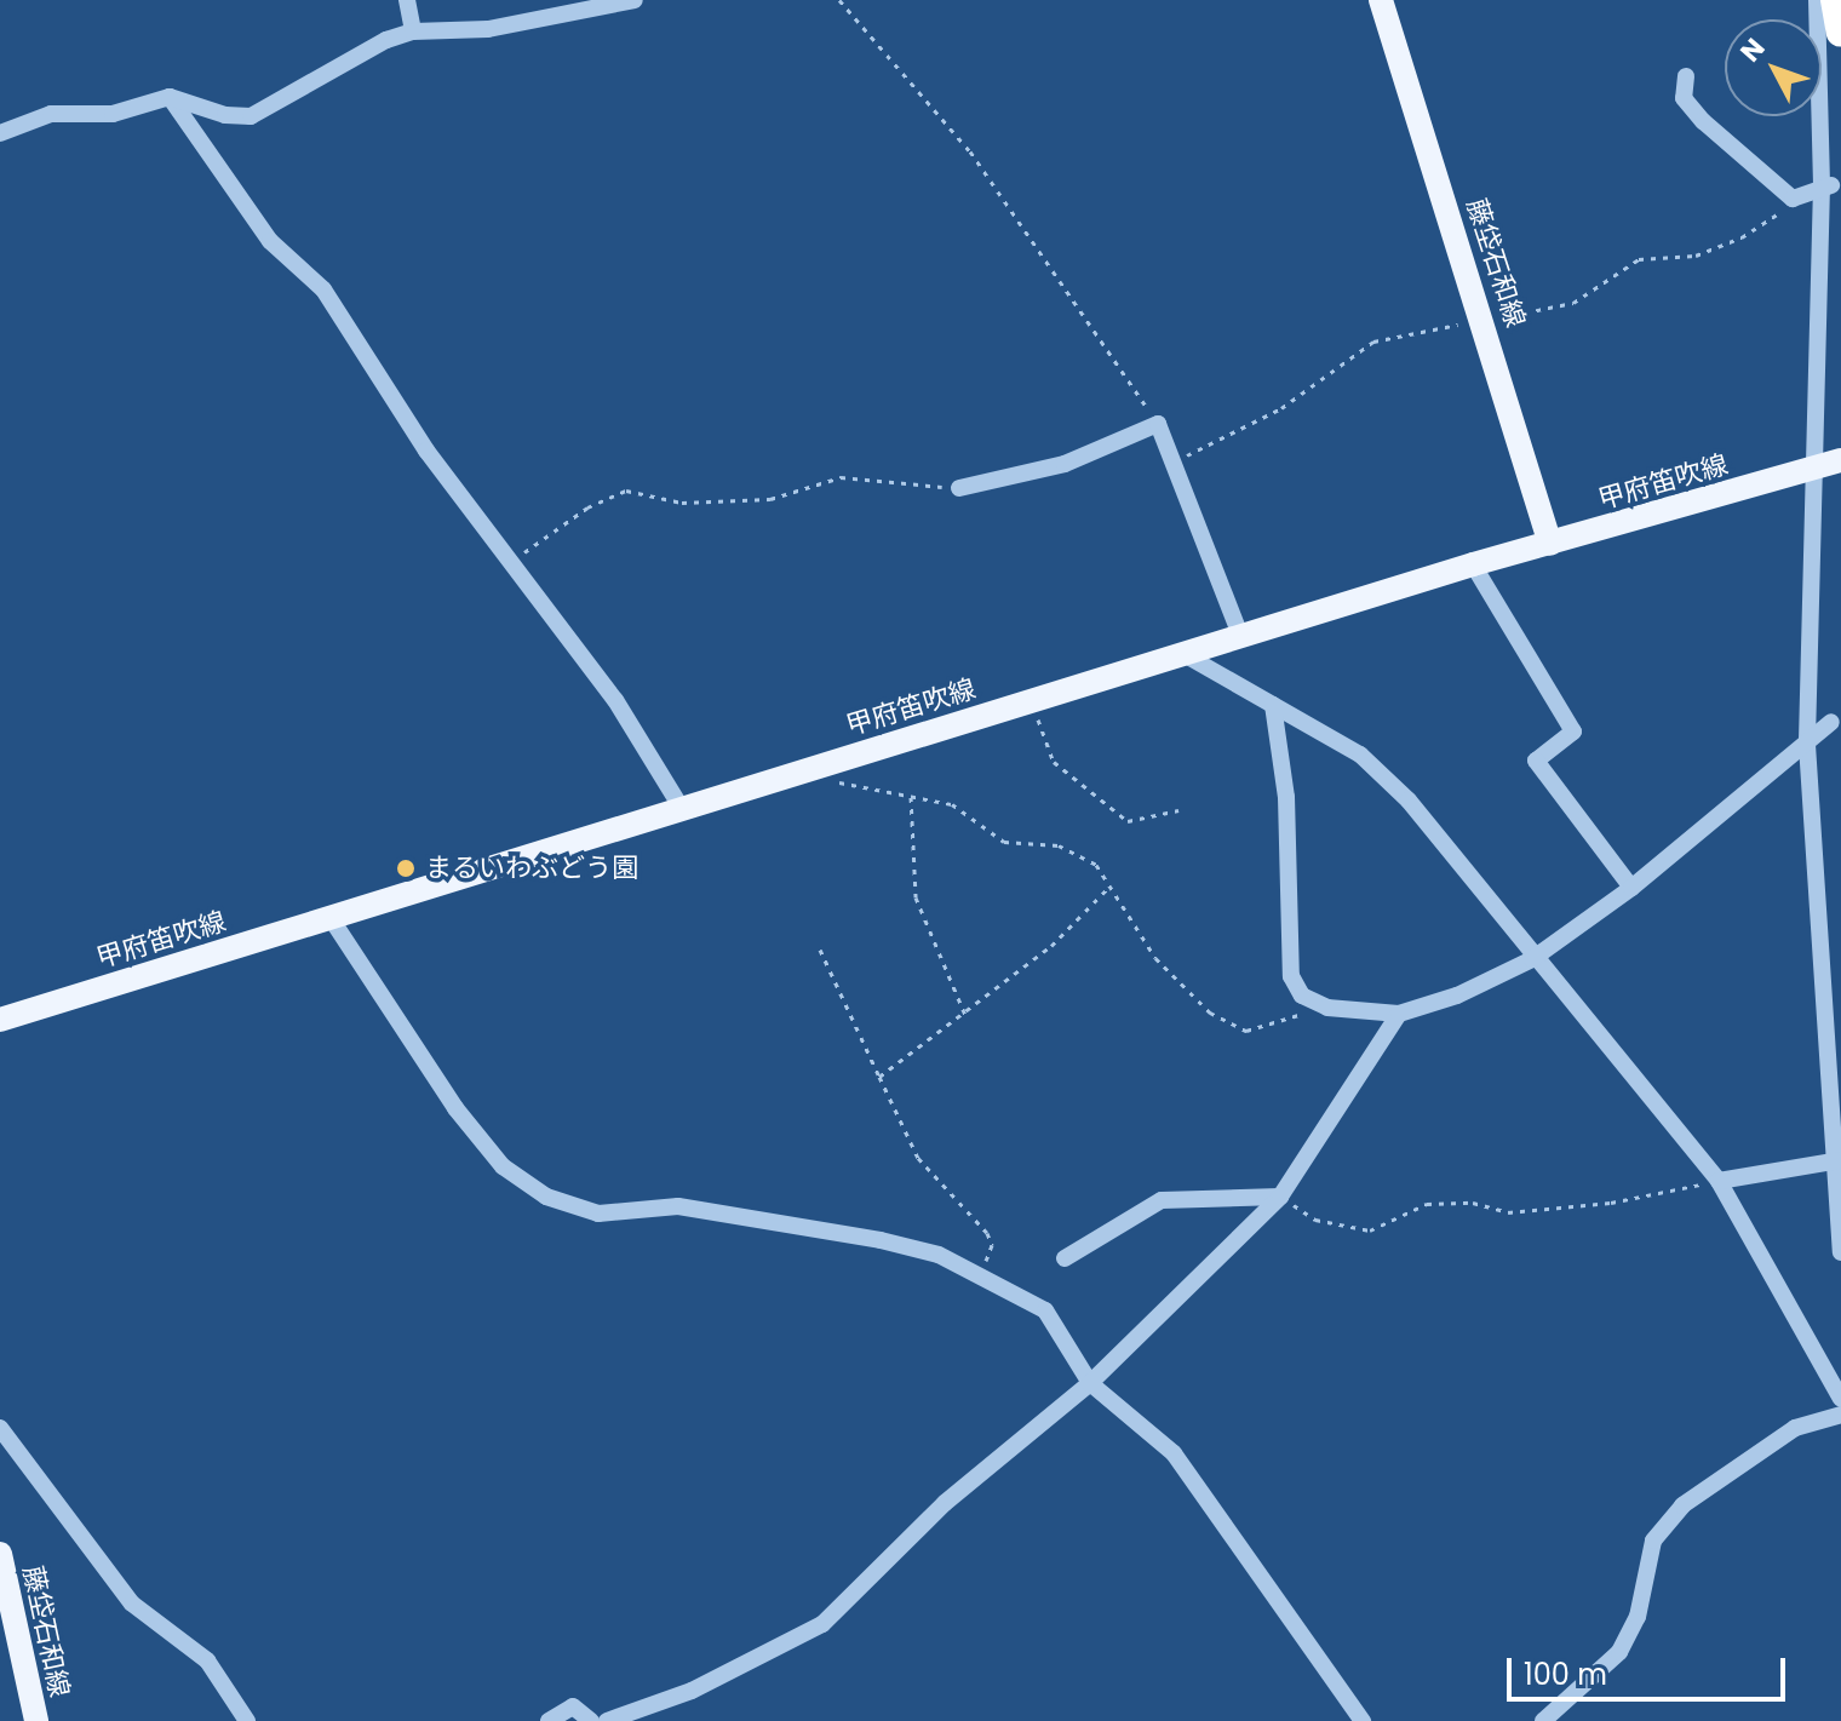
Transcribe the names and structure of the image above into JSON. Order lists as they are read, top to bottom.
{
  "streets": {
    "main road": ["藤垈石和線", "甲府笛吹線"]
  },
  "crossings": [
    ["藤垈石和線", "甲府笛吹線"]
  ],
  "places": ["まるいわぶどう園"],
  "scale_bar": "100 m",
  "north": "top left"
}
